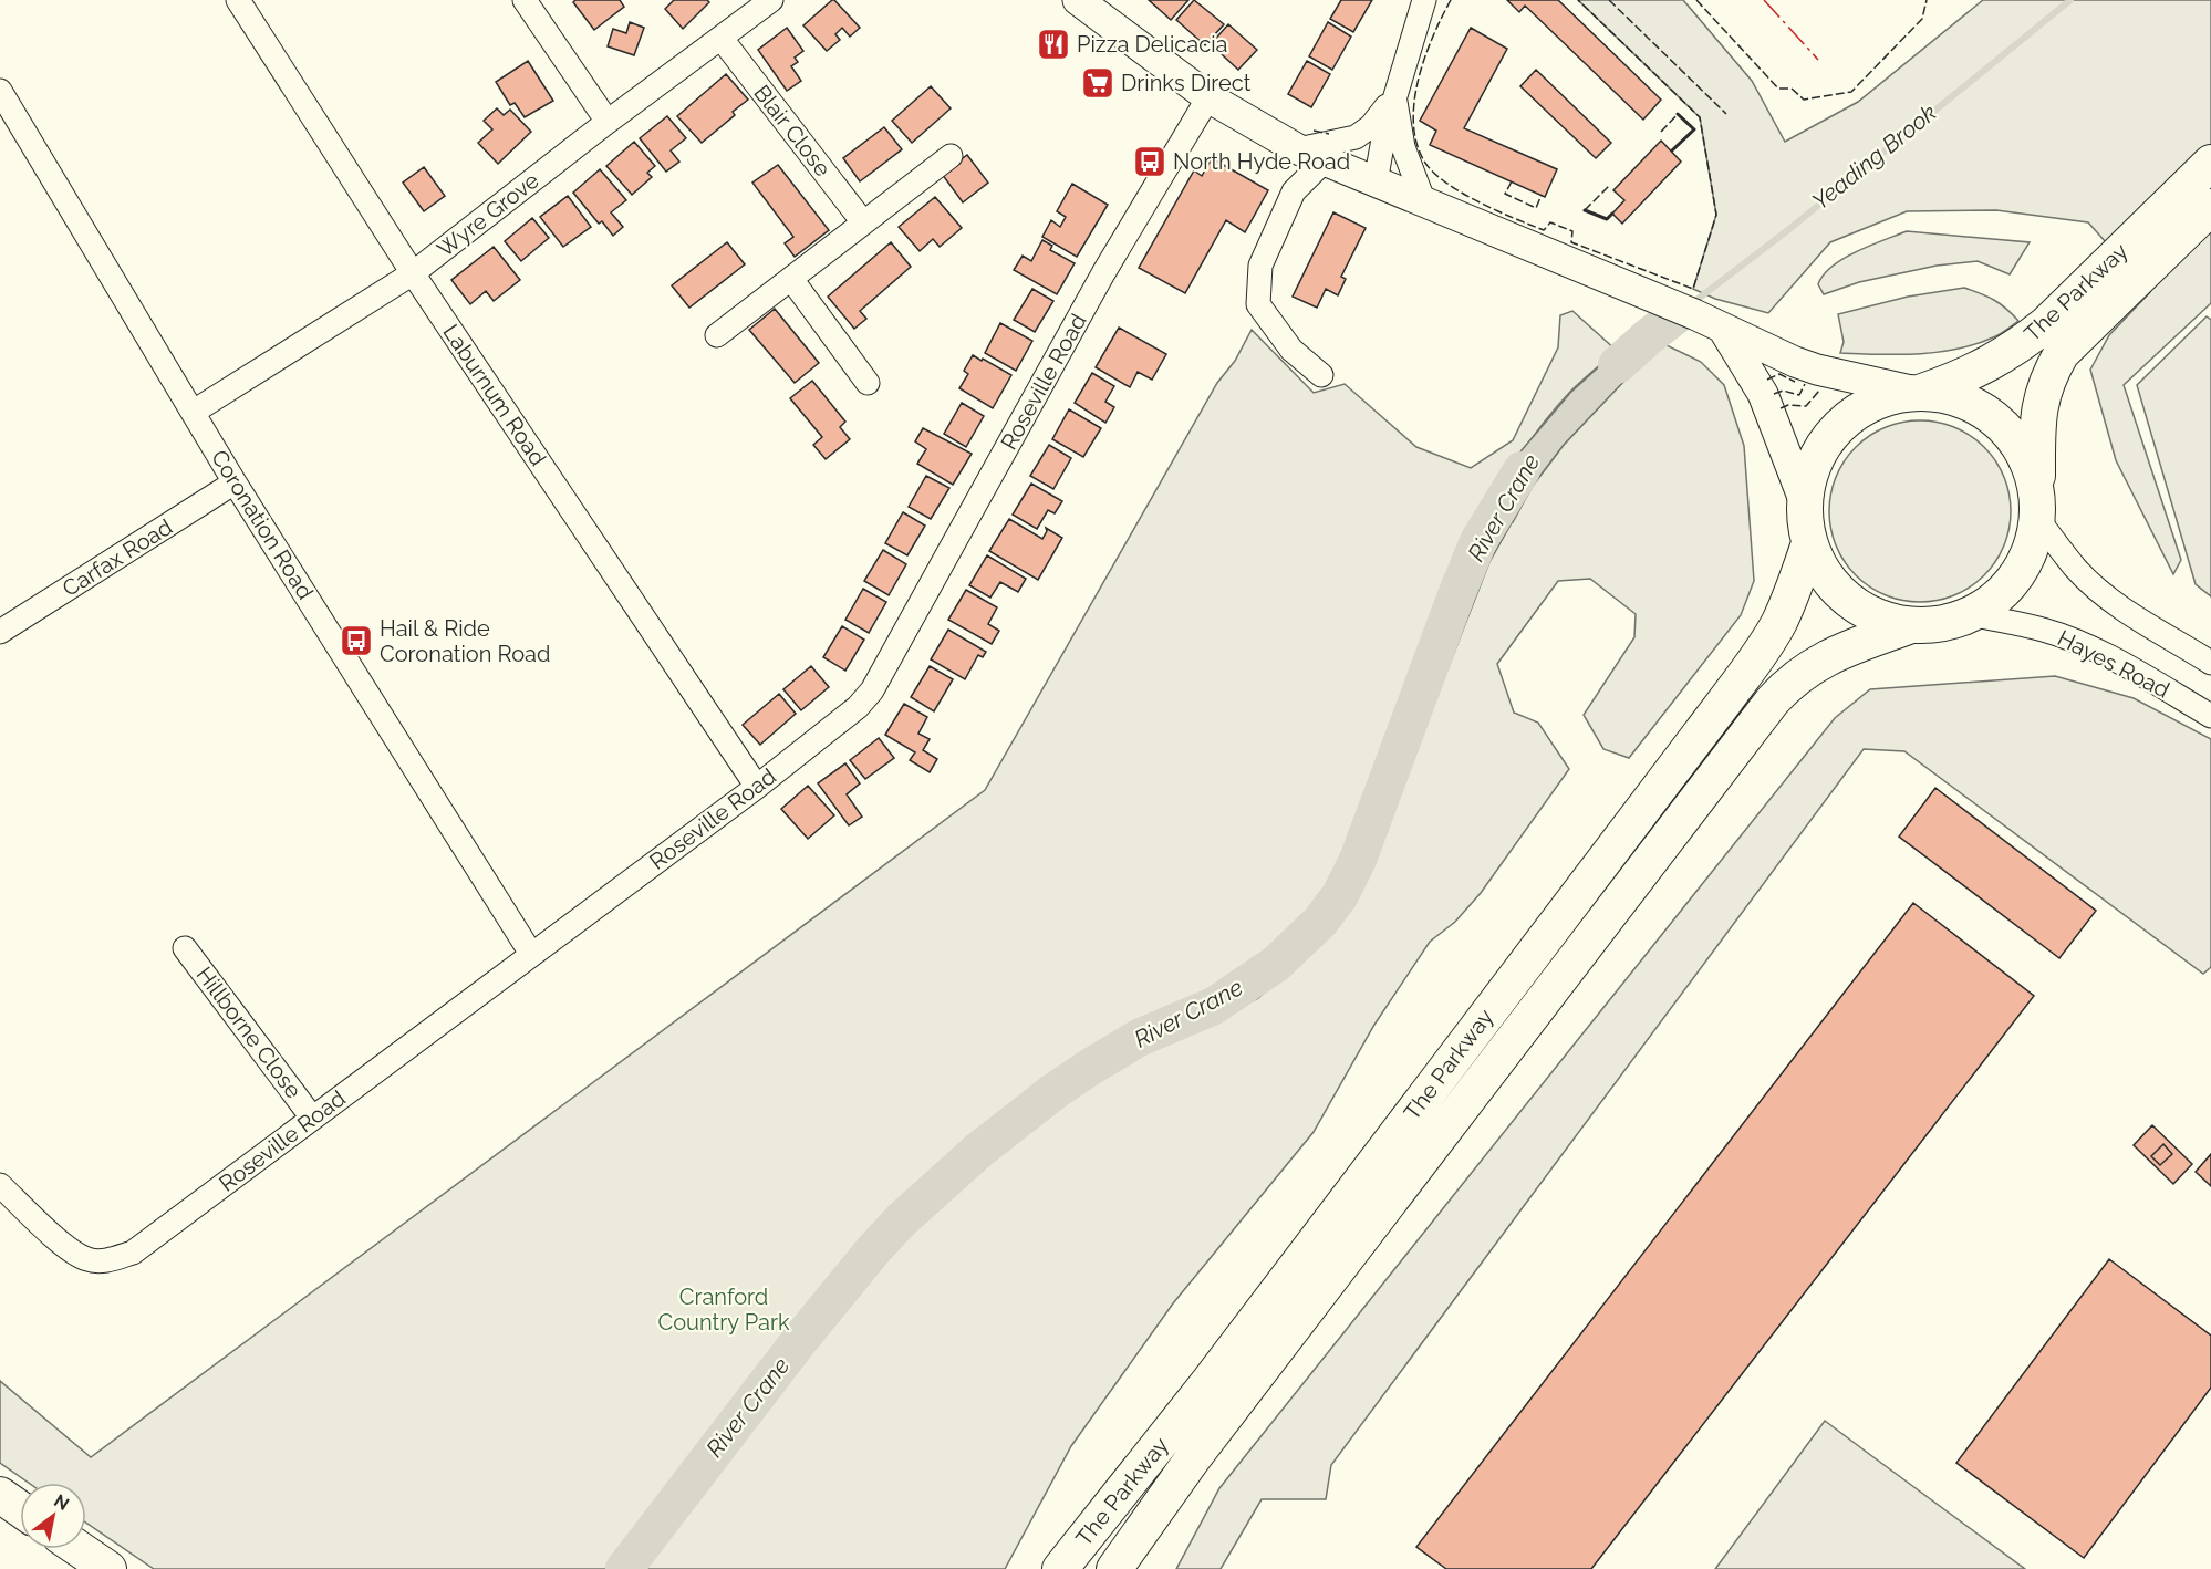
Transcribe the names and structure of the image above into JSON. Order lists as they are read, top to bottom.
{
  "streets": {
    "highway": ["The Parkway"],
    "street": [
      "Blair Close",
      "Wyre Grove",
      "Roseville Road",
      "Laburnum Road",
      "Coronation Road",
      "Carfax Road",
      "Hayes Road",
      "Hillborne Close"
    ]
  },
  "crossings": [
    ["Blair Close", "Wyre Grove"],
    ["Wyre Grove", "Laburnum Road"],
    ["Wyre Grove", "Coronation Road"],
    ["The Parkway", "Hayes Road"],
    ["Roseville Road", "Laburnum Road"],
    ["Roseville Road", "Coronation Road"],
    ["Roseville Road", "Hillborne Close"],
    ["Coronation Road", "Carfax Road"]
  ],
  "water": ["Yeading Brook", "River Crane"],
  "parks": ["Cranford Country Park"],
  "places": {
    "restaurant": ["Pizza Delicacia"],
    "supermarket": ["Drinks Direct"],
    "bus stop": ["North Hyde Road", "Hail & Ride Coronation Road"]
  },
  "north": "top right"
}
